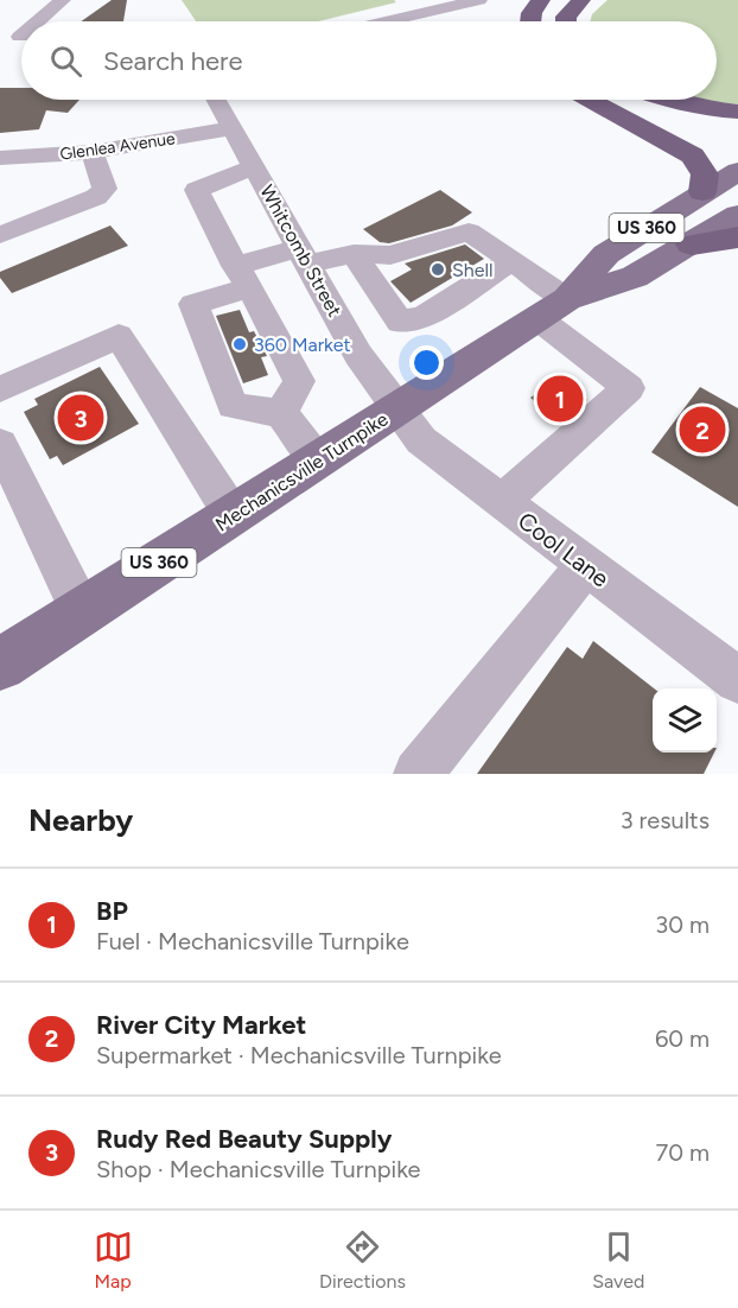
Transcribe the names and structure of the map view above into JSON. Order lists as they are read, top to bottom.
{
  "streets": {
    "main road": ["US 360", "Mechanicsville Turnpike"],
    "street": ["Glenlea Avenue", "Whitcomb Street", "Cool Lane"]
  },
  "crossings": [
    ["Glenlea Avenue", "Whitcomb Street"],
    ["Whitcomb Street", "Mechanicsville Turnpike"],
    ["Whitcomb Street", "Cool Lane"],
    ["Mechanicsville Turnpike", "Cool Lane"]
  ],
  "places": ["Shell", "360 Market"],
  "page": {
    "search": "Search here",
    "pins": ["1", "3", "2"],
    "heading": ["Nearby", "3 results"],
    "list": [
      {
        "mark": "1",
        "name": "BP",
        "note": "Fuel · Mechanicsville Turnpike",
        "value": "30 m"
      },
      {
        "mark": "2",
        "name": "River City Market",
        "note": "Supermarket · Mechanicsville Turnpike",
        "value": "60 m"
      },
      {
        "mark": "3",
        "name": "Rudy Red Beauty Supply",
        "note": "Shop · Mechanicsville Turnpike",
        "value": "70 m"
      }
    ],
    "nav": ["Map", "Directions", "Saved"]
  }
}
